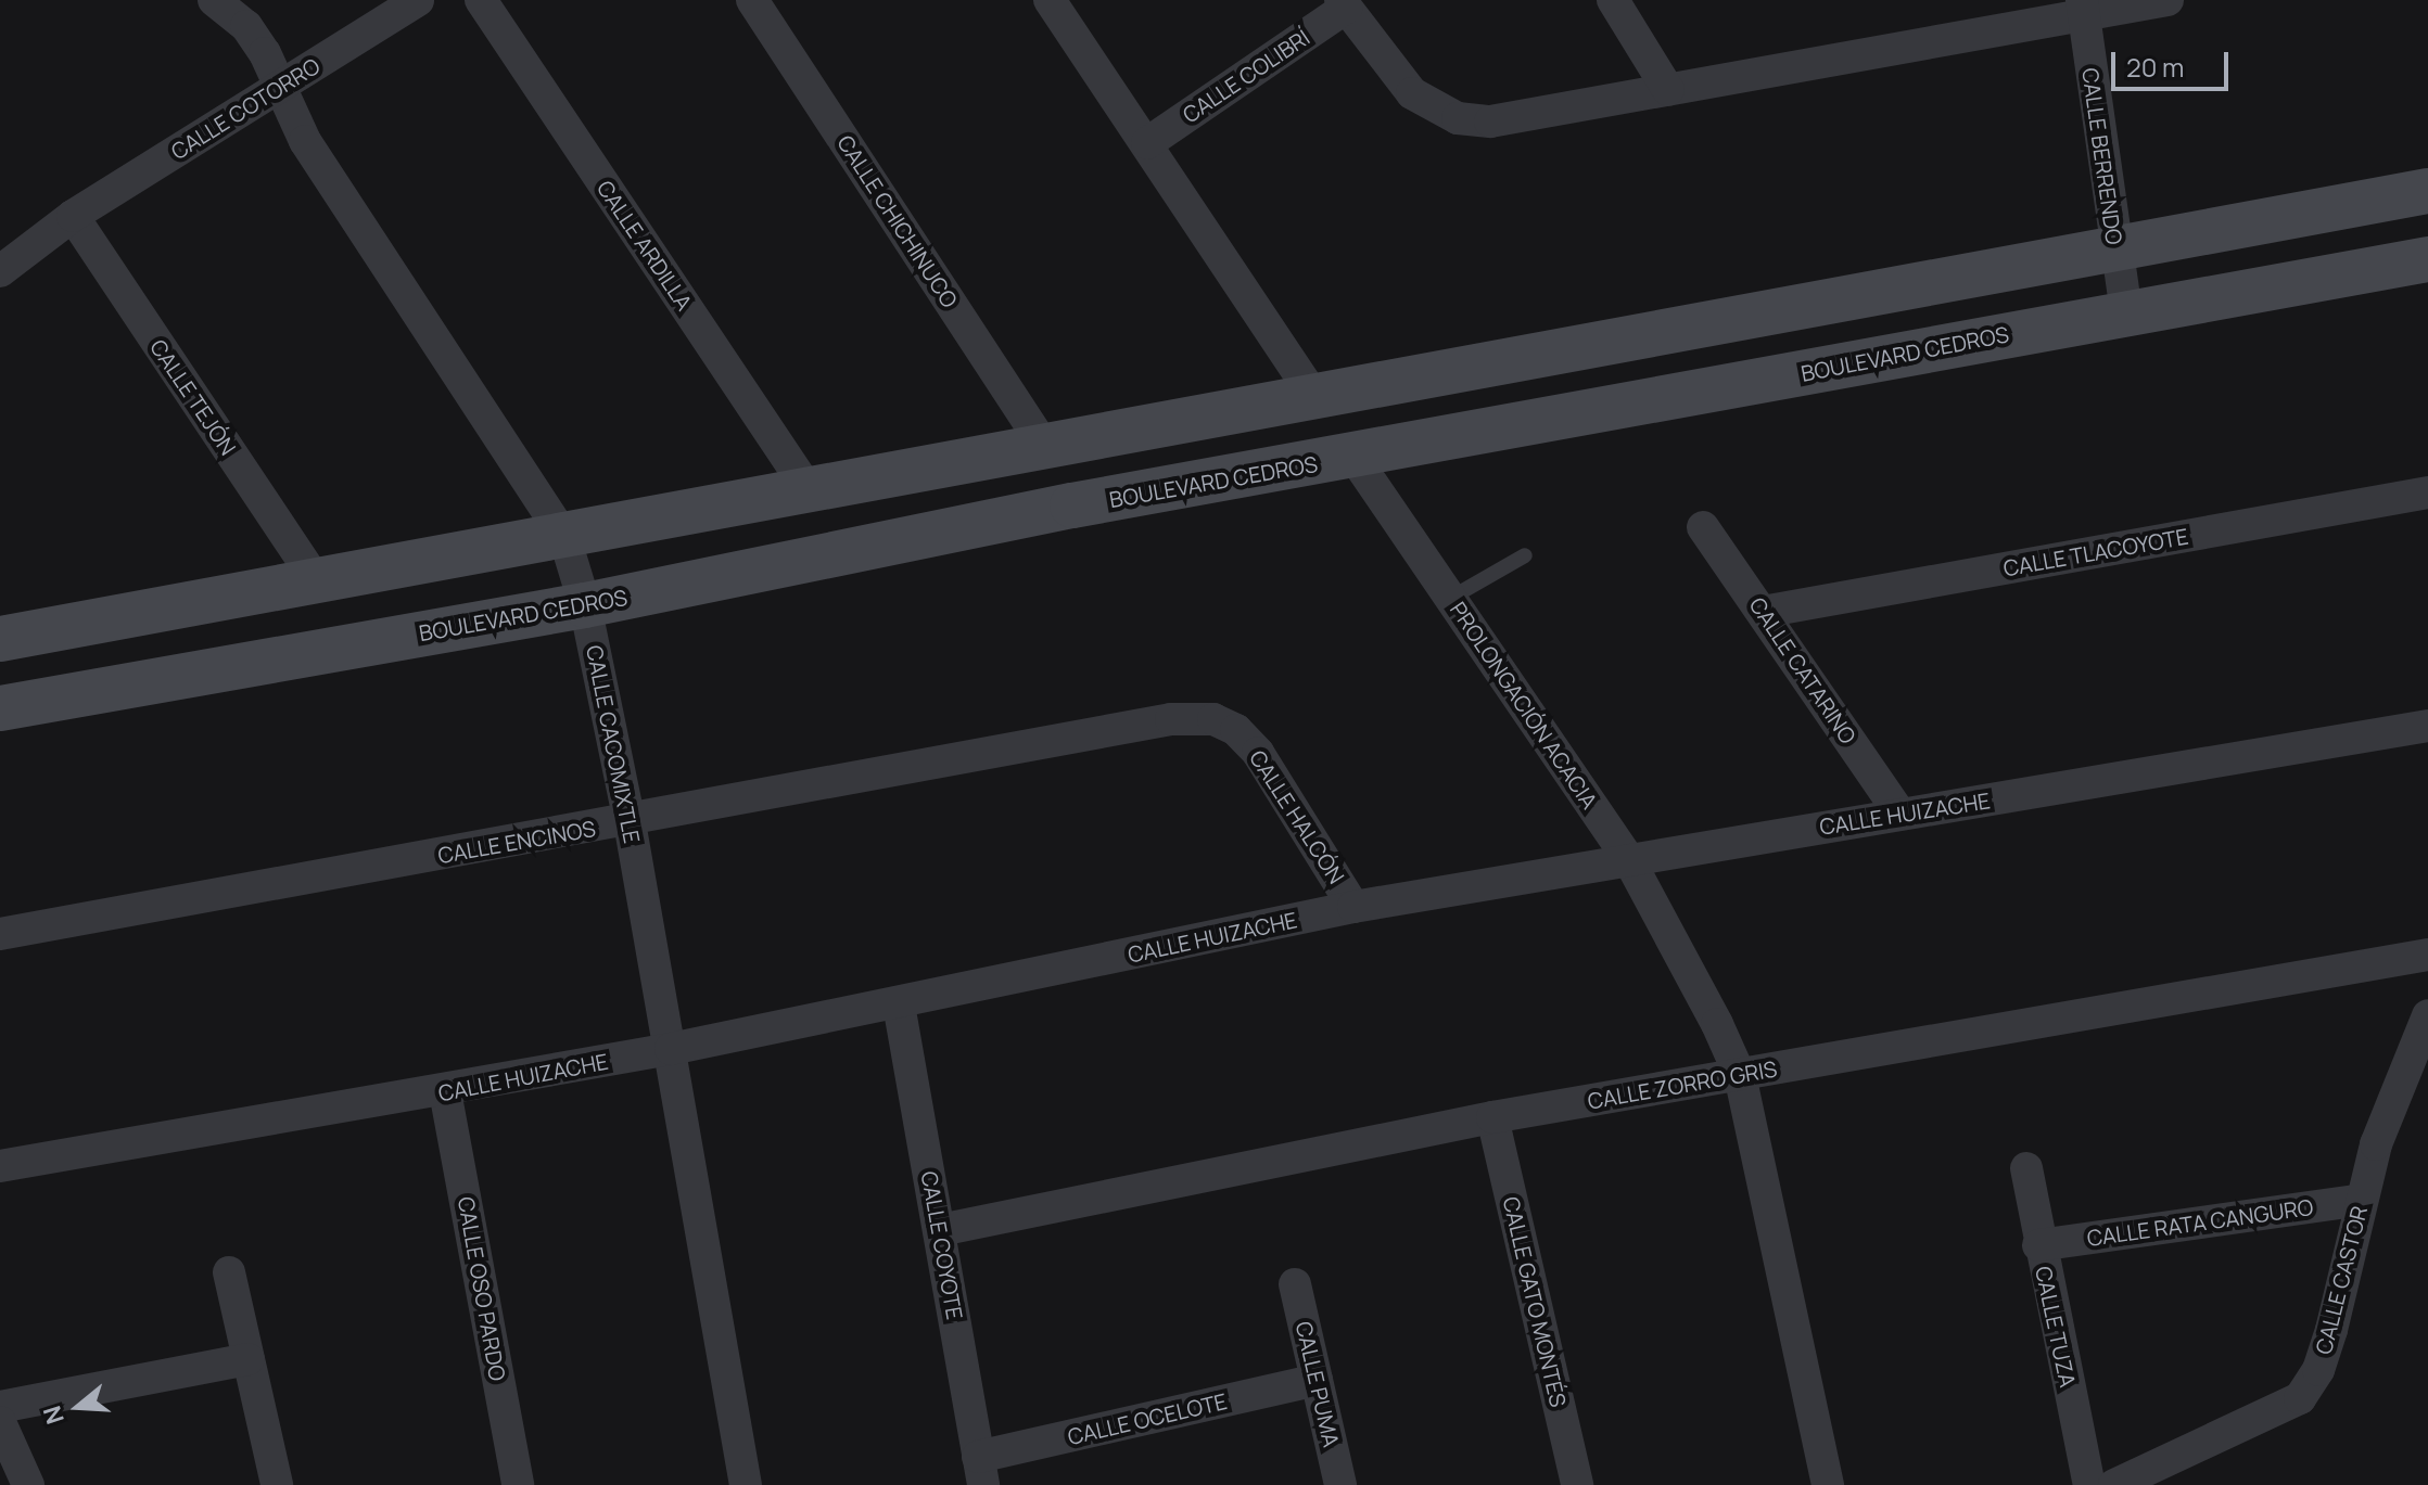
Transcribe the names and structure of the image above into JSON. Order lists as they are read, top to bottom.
{
  "streets": {
    "street": [
      "CALLE COLIBRÍ",
      "CALLE COTORRO",
      "CALLE BERRENDO",
      "CALLE CHICHINUCO",
      "CALLE ARDILLA",
      "BOULEVARD CEDROS",
      "CALLE TEJÓN",
      "CALLE TLACOYOTE",
      "CALLE CATARINO",
      "PROLONGACIÓN ACACIA",
      "CALLE CACOMIXTLE",
      "CALLE HUIZACHE",
      "CALLE HALCÓN",
      "CALLE ENCINOS",
      "CALLE ZORRO GRIS",
      "CALLE RATA CANGURO",
      "CALLE COYOTE",
      "CALLE CASTOR",
      "CALLE OSO PARDO",
      "CALLE GATO MONTÉS",
      "CALLE TUZA",
      "CALLE PUMA",
      "CALLE OCELOTE"
    ]
  },
  "crossings": [
    ["CALLE COLIBRÍ", "PROLONGACIÓN ACACIA"],
    ["CALLE COTORRO", "CALLE TEJÓN"],
    ["CALLE COTORRO", "CALLE CACOMIXTLE"],
    ["CALLE BERRENDO", "BOULEVARD CEDROS"],
    ["BOULEVARD CEDROS", "PROLONGACIÓN ACACIA"],
    ["BOULEVARD CEDROS", "CALLE CACOMIXTLE"],
    ["CALLE TLACOYOTE", "CALLE CATARINO"],
    ["CALLE CATARINO", "CALLE HUIZACHE"],
    ["PROLONGACIÓN ACACIA", "CALLE HUIZACHE"],
    ["PROLONGACIÓN ACACIA", "CALLE ZORRO GRIS"],
    ["CALLE CACOMIXTLE", "CALLE HUIZACHE"],
    ["CALLE CACOMIXTLE", "CALLE ENCINOS"],
    ["CALLE HUIZACHE", "CALLE HALCÓN"],
    ["CALLE HUIZACHE", "CALLE COYOTE"],
    ["CALLE HUIZACHE", "CALLE OSO PARDO"],
    ["CALLE HALCÓN", "CALLE ENCINOS"],
    ["CALLE ZORRO GRIS", "CALLE COYOTE"],
    ["CALLE ZORRO GRIS", "CALLE GATO MONTÉS"],
    ["CALLE RATA CANGURO", "CALLE CASTOR"],
    ["CALLE RATA CANGURO", "CALLE TUZA"],
    ["CALLE COYOTE", "CALLE OCELOTE"],
    ["CALLE PUMA", "CALLE OCELOTE"]
  ],
  "scale_bar": "20 m",
  "north": "left"
}
